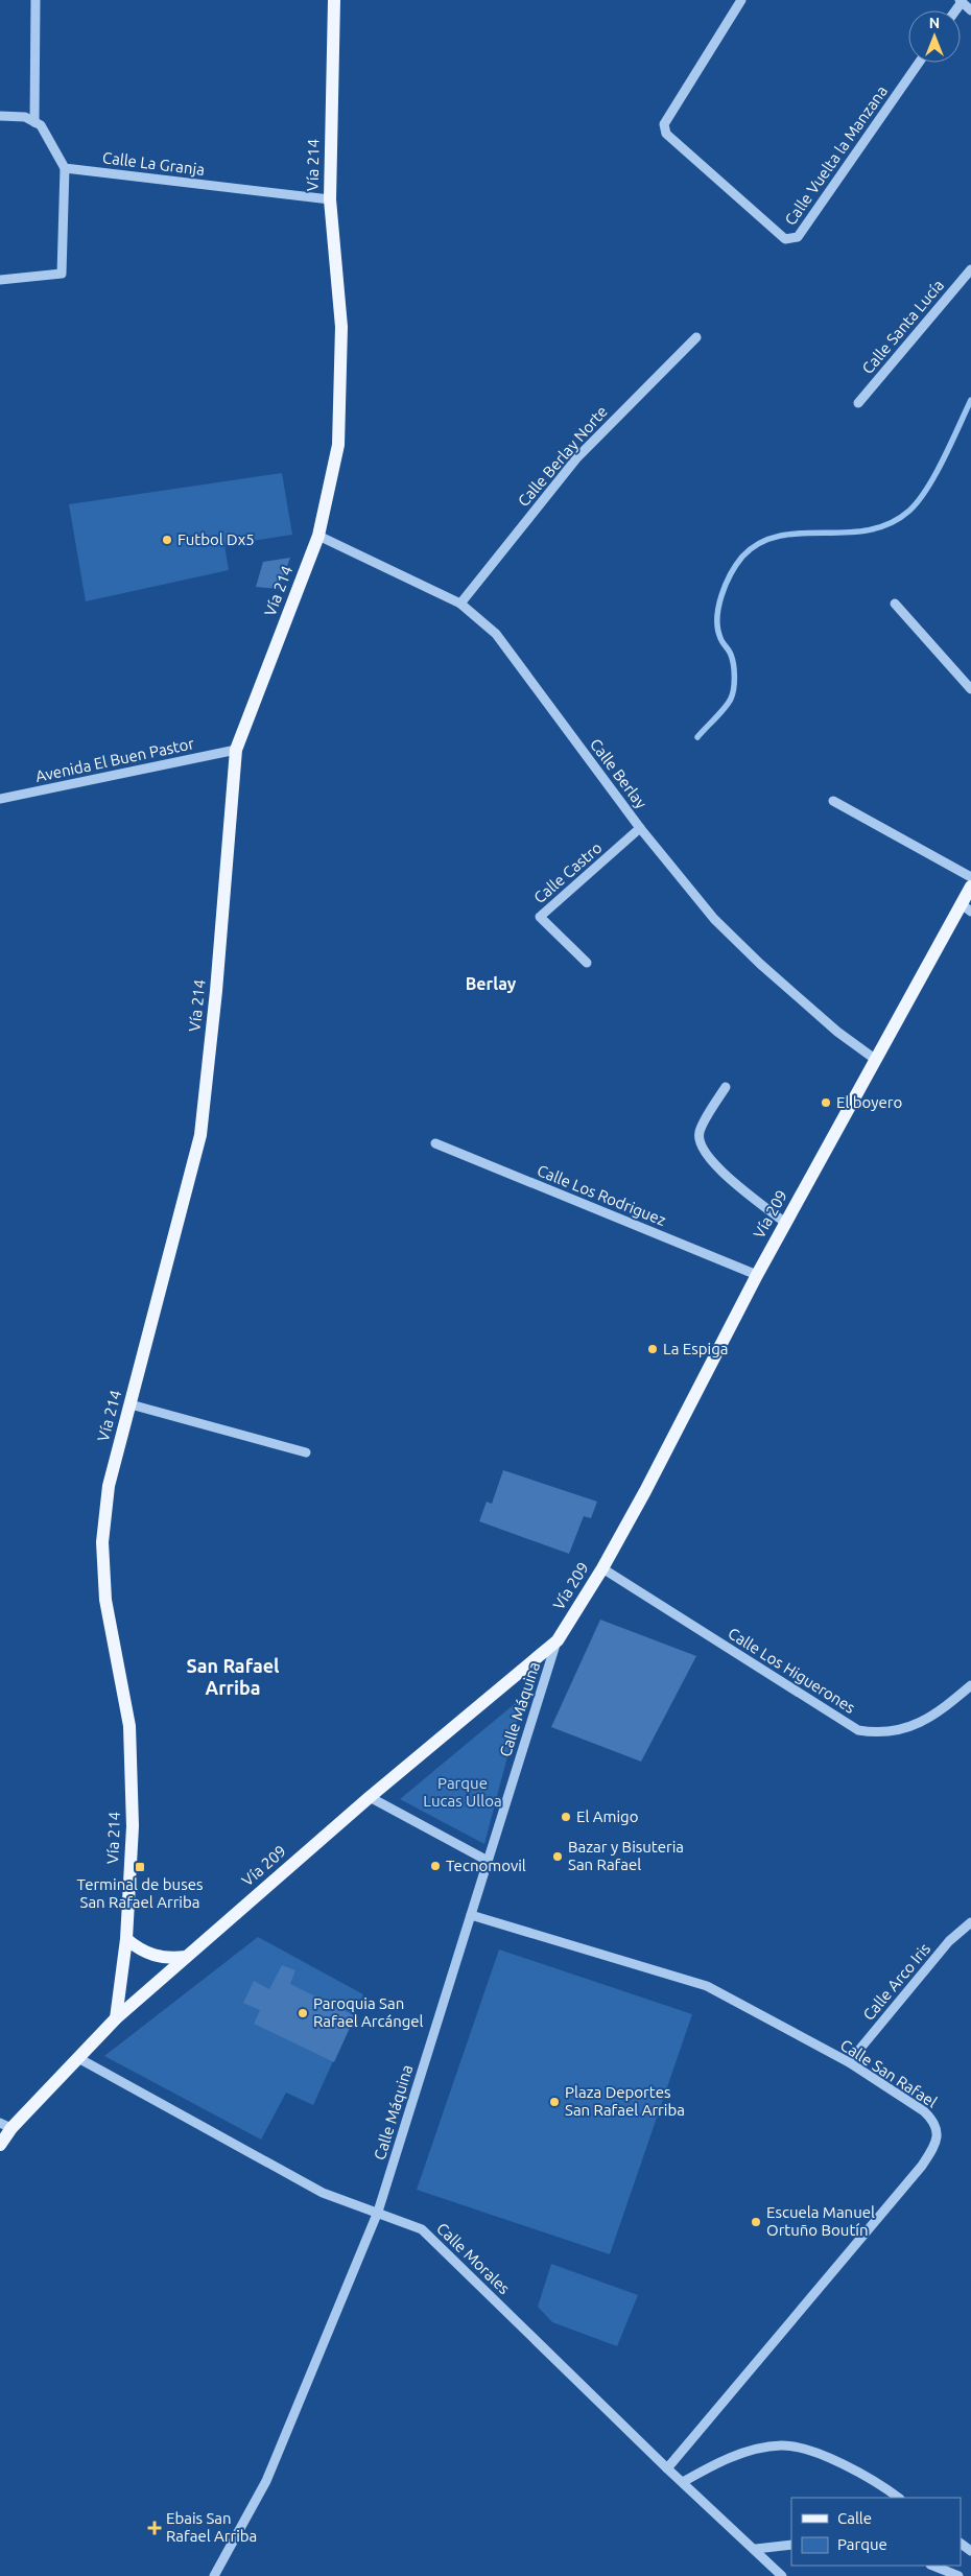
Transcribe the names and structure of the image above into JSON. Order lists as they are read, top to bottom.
{
  "streets": {
    "main road": ["Vía 214", "Vía 209"],
    "street": [
      "Calle Vuelta la Manzana",
      "Calle La Granja",
      "Calle Santa Lucía",
      "Calle Berlay Norte",
      "Avenida El Buen Pastor",
      "Calle Berlay",
      "Calle Castro",
      "Calle Los Rodriguez",
      "Calle Los Higuerones",
      "Calle Máquina",
      "Calle Arco Iris",
      "Calle San Rafael",
      "Calle Morales"
    ]
  },
  "crossings": [
    ["Calle La Granja", "Vía 214"],
    ["Vía 214", "Avenida El Buen Pastor"],
    ["Vía 214", "Calle Berlay"],
    ["Vía 214", "Vía 209"],
    ["Calle Berlay Norte", "Calle Berlay"],
    ["Calle Berlay", "Calle Castro"],
    ["Calle Berlay", "Vía 209"],
    ["Calle Los Rodriguez", "Vía 209"],
    ["Vía 209", "Calle Los Higuerones"],
    ["Vía 209", "Calle Máquina"],
    ["Vía 209", "Calle Morales"],
    ["Calle Máquina", "Calle San Rafael"],
    ["Calle Máquina", "Calle Morales"],
    ["Calle Arco Iris", "Calle San Rafael"],
    ["Calle San Rafael", "Calle Morales"]
  ],
  "districts": ["Berlay", "San Rafael Arriba"],
  "parks": ["Parque Lucas Ulloa"],
  "places": {
    "other": [
      "Futbol Dx5",
      "El boyero",
      "La Espiga",
      "El Amigo",
      "Bazar y Bisuteria San Rafael",
      "Tecnomovil",
      "Paroquia San Rafael Arcángel",
      "Plaza Deportes San Rafael Arriba",
      "Escuela Manuel Ortuño Boutín"
    ],
    "transit": ["Terminal de buses San Rafael Arriba"],
    "health": ["Ebais San Rafael Arriba"]
  },
  "legend": ["Calle", "Parque"],
  "north": "top"
}
